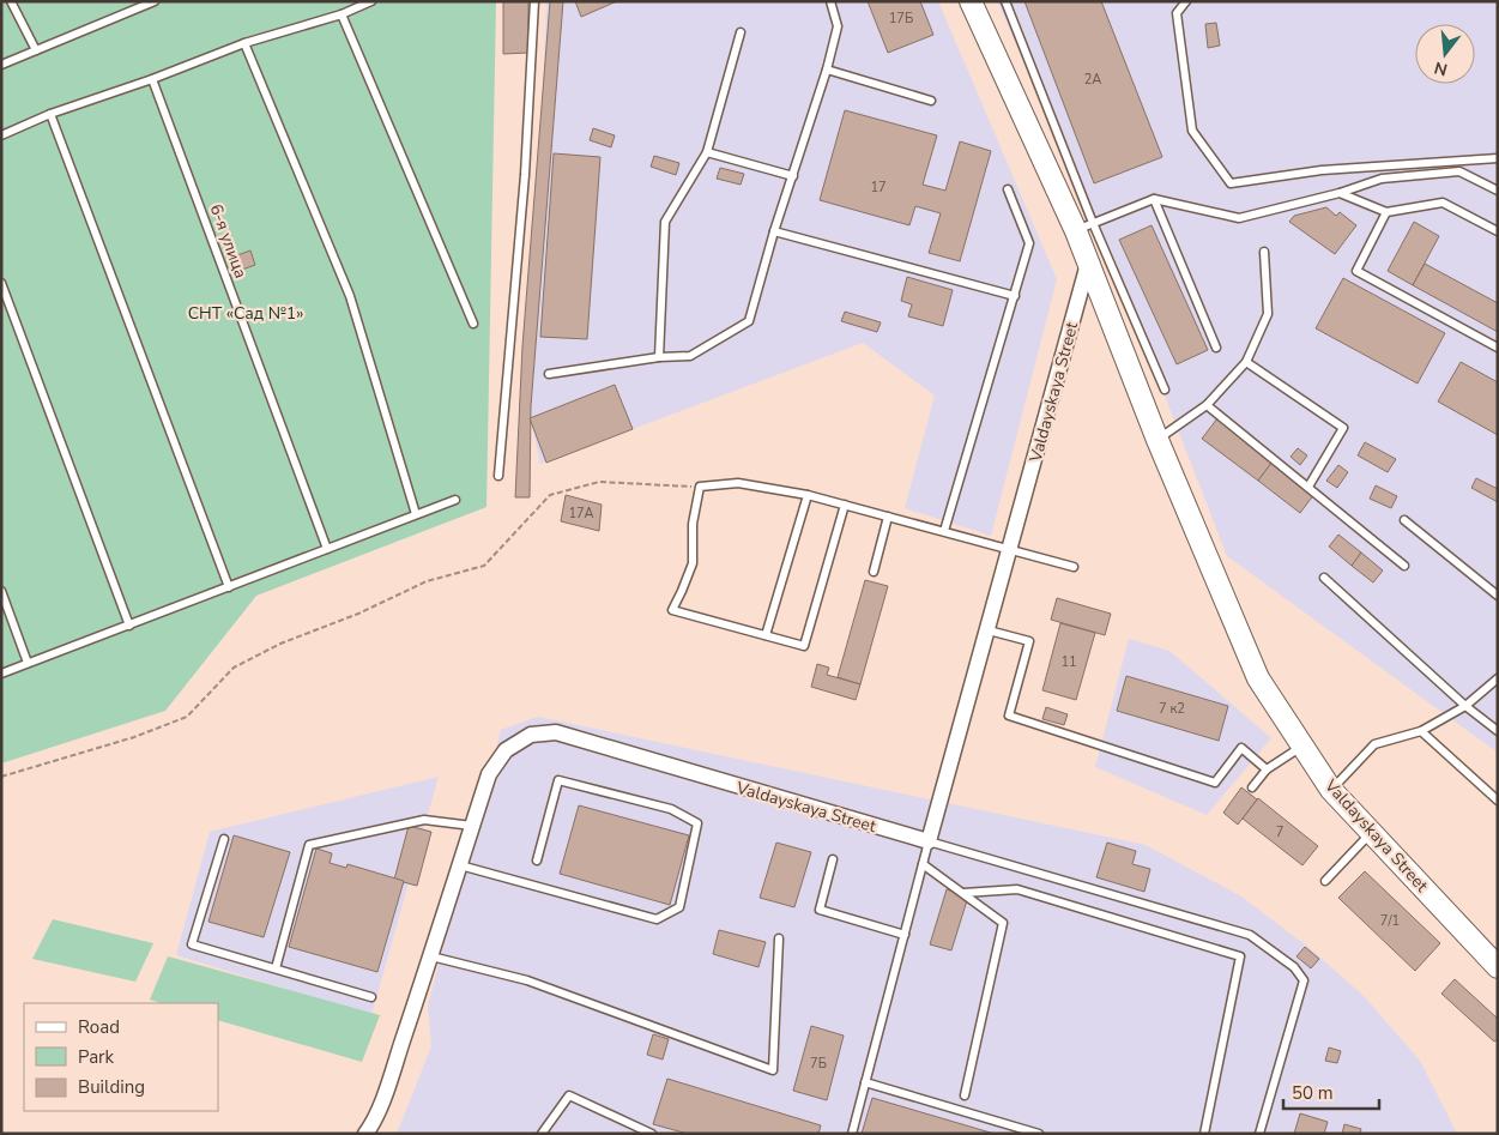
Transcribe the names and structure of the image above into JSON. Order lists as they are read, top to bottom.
{
  "streets": {
    "street": ["Valdayskaya Street"],
    "lane": ["6-я улица"]
  },
  "parks": ["СНТ «Сад №1»"],
  "house_numbers": [
    "17Б",
    "2А",
    "17",
    "17А",
    "11",
    "7 к2",
    "7",
    "7/1",
    "7Б"
  ],
  "legend": ["Road", "Park", "Building"],
  "scale_bar": "50 m",
  "north": "bottom"
}
